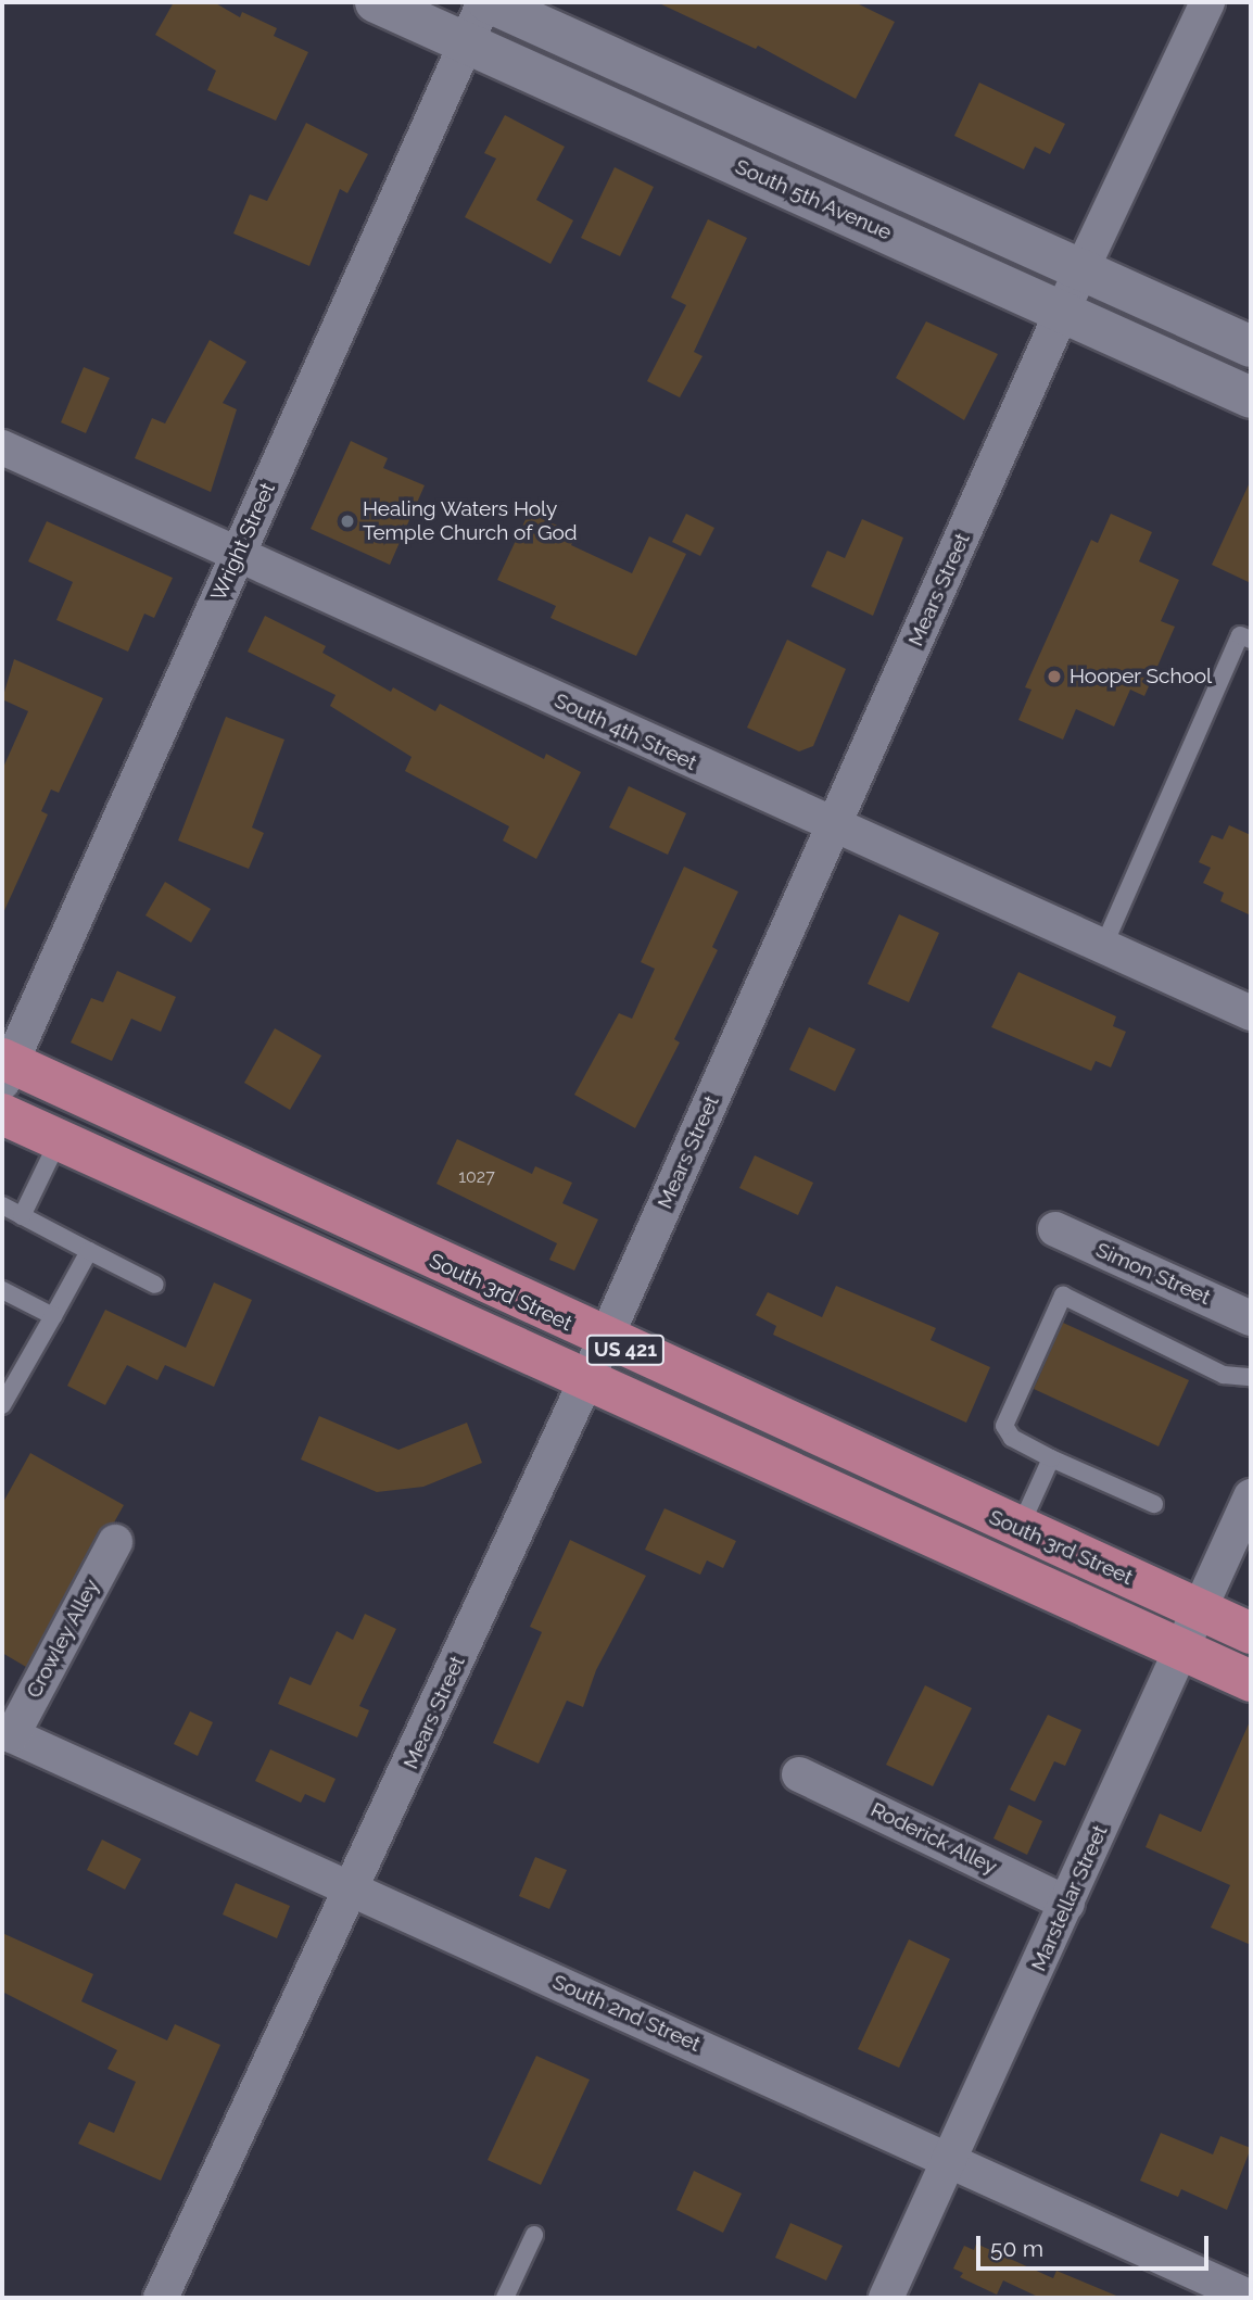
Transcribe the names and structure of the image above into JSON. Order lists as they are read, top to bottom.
{
  "streets": {
    "highway": ["South 3rd Street", "US 421"],
    "street": [
      "South 5th Avenue",
      "Wright Street",
      "Mears Street",
      "South 4th Street",
      "Simon Street",
      "Crowley Alley",
      "Roderick Alley",
      "Marstellar Street",
      "South 2nd Street"
    ]
  },
  "crossings": [
    ["South 5th Avenue", "Wright Street"],
    ["South 5th Avenue", "Mears Street"],
    ["Wright Street", "South 4th Street"],
    ["Wright Street", "South 3rd Street"],
    ["Mears Street", "South 4th Street"],
    ["Mears Street", "South 3rd Street"],
    ["Mears Street", "South 2nd Street"],
    ["South 3rd Street", "Marstellar Street"],
    ["Crowley Alley", "South 2nd Street"],
    ["Roderick Alley", "Marstellar Street"],
    ["Marstellar Street", "South 2nd Street"]
  ],
  "places": ["Healing Waters Holy Temple Church of God", "Hooper School"],
  "house_numbers": ["1027"],
  "scale_bar": "50 m"
}
